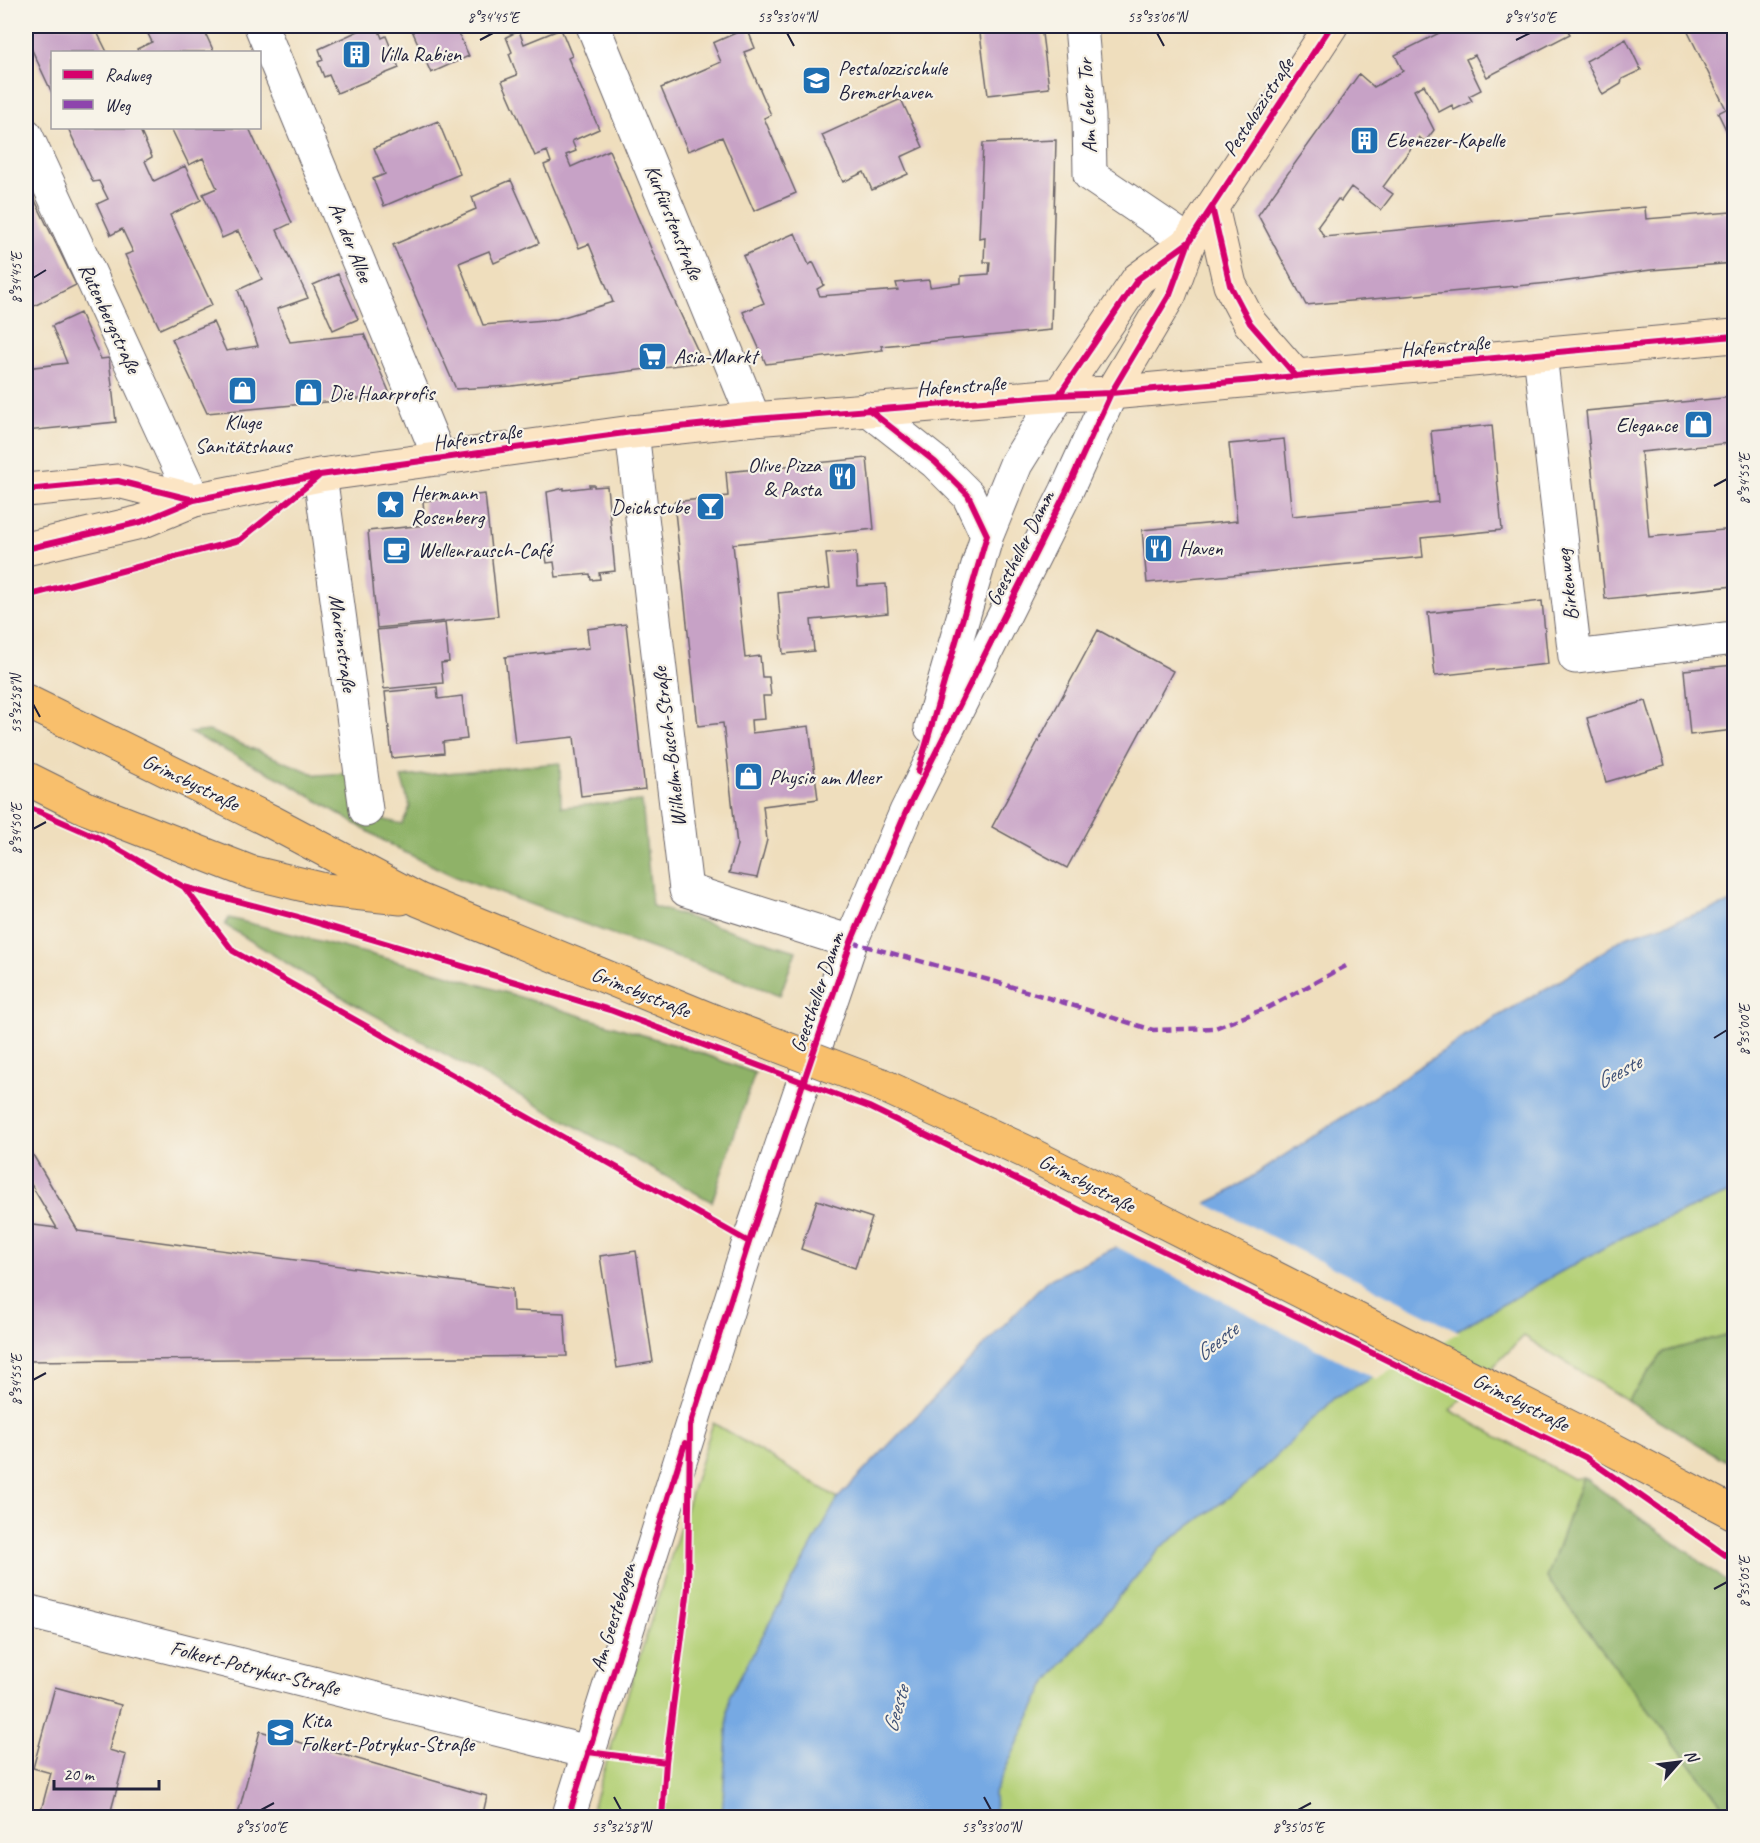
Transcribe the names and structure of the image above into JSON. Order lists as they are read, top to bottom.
{
  "streets": {
    "highway": ["Grimsbystraße"],
    "main road": ["Pestalozzistraße", "Hafenstraße"],
    "street": [
      "Am Leher Tor",
      "Kurfürstenstraße",
      "An der Allee",
      "Rutenbergstraße",
      "Geestheller Damm",
      "Birkenweg",
      "Marienstraße",
      "Wilhelm-Busch-Straße",
      "Am Geestebogen",
      "Folkert-Potrykus-Straße"
    ]
  },
  "crossings": [
    ["Am Leher Tor", "Pestalozzistraße"],
    ["Pestalozzistraße", "Hafenstraße"],
    ["Pestalozzistraße", "Geestheller Damm"],
    ["Kurfürstenstraße", "Hafenstraße"],
    ["An der Allee", "Hafenstraße"],
    ["Rutenbergstraße", "Hafenstraße"],
    ["Hafenstraße", "Geestheller Damm"],
    ["Hafenstraße", "Birkenweg"],
    ["Hafenstraße", "Marienstraße"],
    ["Hafenstraße", "Wilhelm-Busch-Straße"],
    ["Geestheller Damm", "Wilhelm-Busch-Straße"],
    ["Geestheller Damm", "Am Geestebogen"],
    ["Am Geestebogen", "Folkert-Potrykus-Straße"]
  ],
  "water": ["Geeste"],
  "places": {
    "building": ["Villa Rabien", "Ebenezer-Kapelle"],
    "school or university": ["Pestalozzischule Bremerhaven", "Kita Folkert-Potrykus-Straße"],
    "supermarket": ["Asia-Markt"],
    "shop": [
      "Kluge Sanitätshaus",
      "Die Haarprofis",
      "Elegance",
      "Physio am Meer"
    ],
    "restaurant": ["Olive Pizza & Pasta", "Haven"],
    "place": ["Hermann Rosenberg"],
    "bar": ["Deichstube"],
    "cafe": ["Wellenrausch-Café"]
  },
  "legend": ["Radweg", "Weg"],
  "scale_bar": "20 m",
  "north": "top right",
  "coordinates": [
    "8°34'45\"E",
    "53°33'04\"N",
    "53°33'06\"N",
    "8°34'50\"E",
    "8°34'55\"E",
    "53°32'58\"N",
    "8°35'00\"E",
    "8°35'05\"E",
    "53°33'00\"N"
  ]
}
